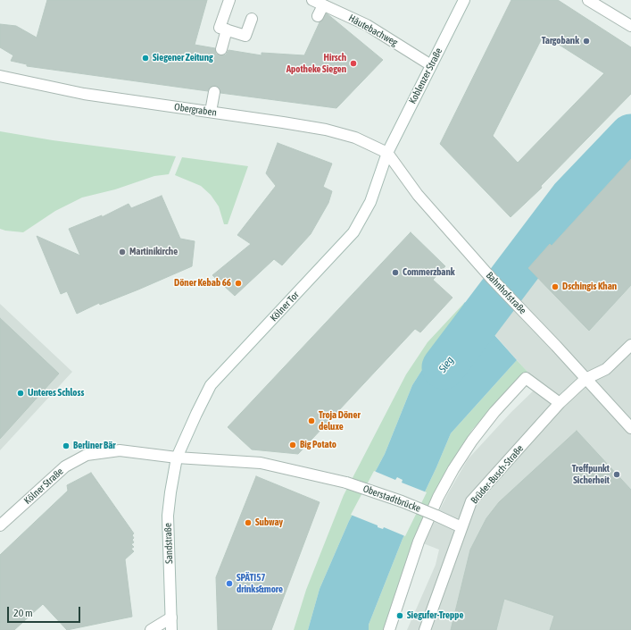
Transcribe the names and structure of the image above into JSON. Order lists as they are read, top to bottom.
{
  "streets": {
    "street": [
      "Häutebachweg",
      "Koblenzer Straße",
      "Obergraben",
      "Bahnhofstraße",
      "Kölner Tor",
      "Brüder-Busch-Straße",
      "Kölner Straße",
      "Oberstadtbrücke",
      "Sandstraße"
    ]
  },
  "crossings": [
    ["Häutebachweg", "Koblenzer Straße"],
    ["Koblenzer Straße", "Obergraben"],
    ["Koblenzer Straße", "Bahnhofstraße"],
    ["Koblenzer Straße", "Kölner Tor"],
    ["Obergraben", "Bahnhofstraße"],
    ["Obergraben", "Kölner Tor"],
    ["Bahnhofstraße", "Kölner Tor"],
    ["Bahnhofstraße", "Brüder-Busch-Straße"],
    ["Kölner Tor", "Kölner Straße"],
    ["Kölner Tor", "Sandstraße"],
    ["Brüder-Busch-Straße", "Oberstadtbrücke"],
    ["Kölner Straße", "Oberstadtbrücke"],
    ["Kölner Straße", "Sandstraße"]
  ],
  "water": ["Sieg"],
  "places": [
    "Targobank",
    "Siegener Zeitung",
    "Hirsch Apotheke Siegen",
    "Martinikirche",
    "Commerzbank",
    "Döner Kebab 66",
    "Dschingis Khan",
    "Unteres Schloss",
    "Troja Döner deluxe",
    "Big Potato",
    "Berliner Bär",
    "Treffpunkt Sicherheit",
    "Subway",
    "SPÄTI57 drinks&more",
    "Siegufer-Treppe"
  ],
  "scale_bar": "20 m"
}
